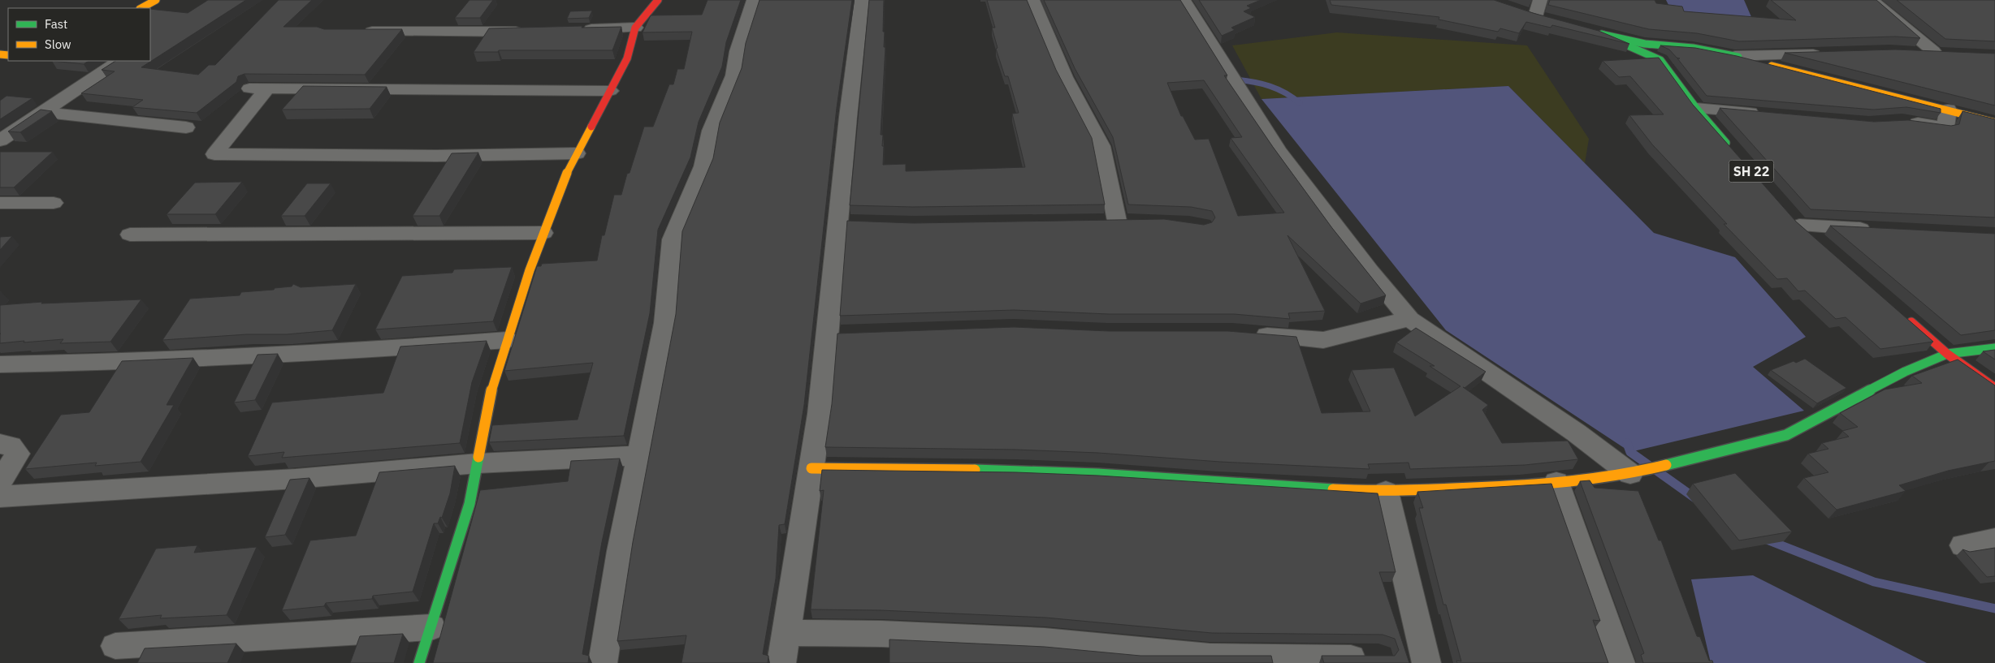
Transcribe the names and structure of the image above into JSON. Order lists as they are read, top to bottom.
{
  "streets": {
    "street": ["SH 22"]
  },
  "legend": ["Fast", "Slow"]
}
